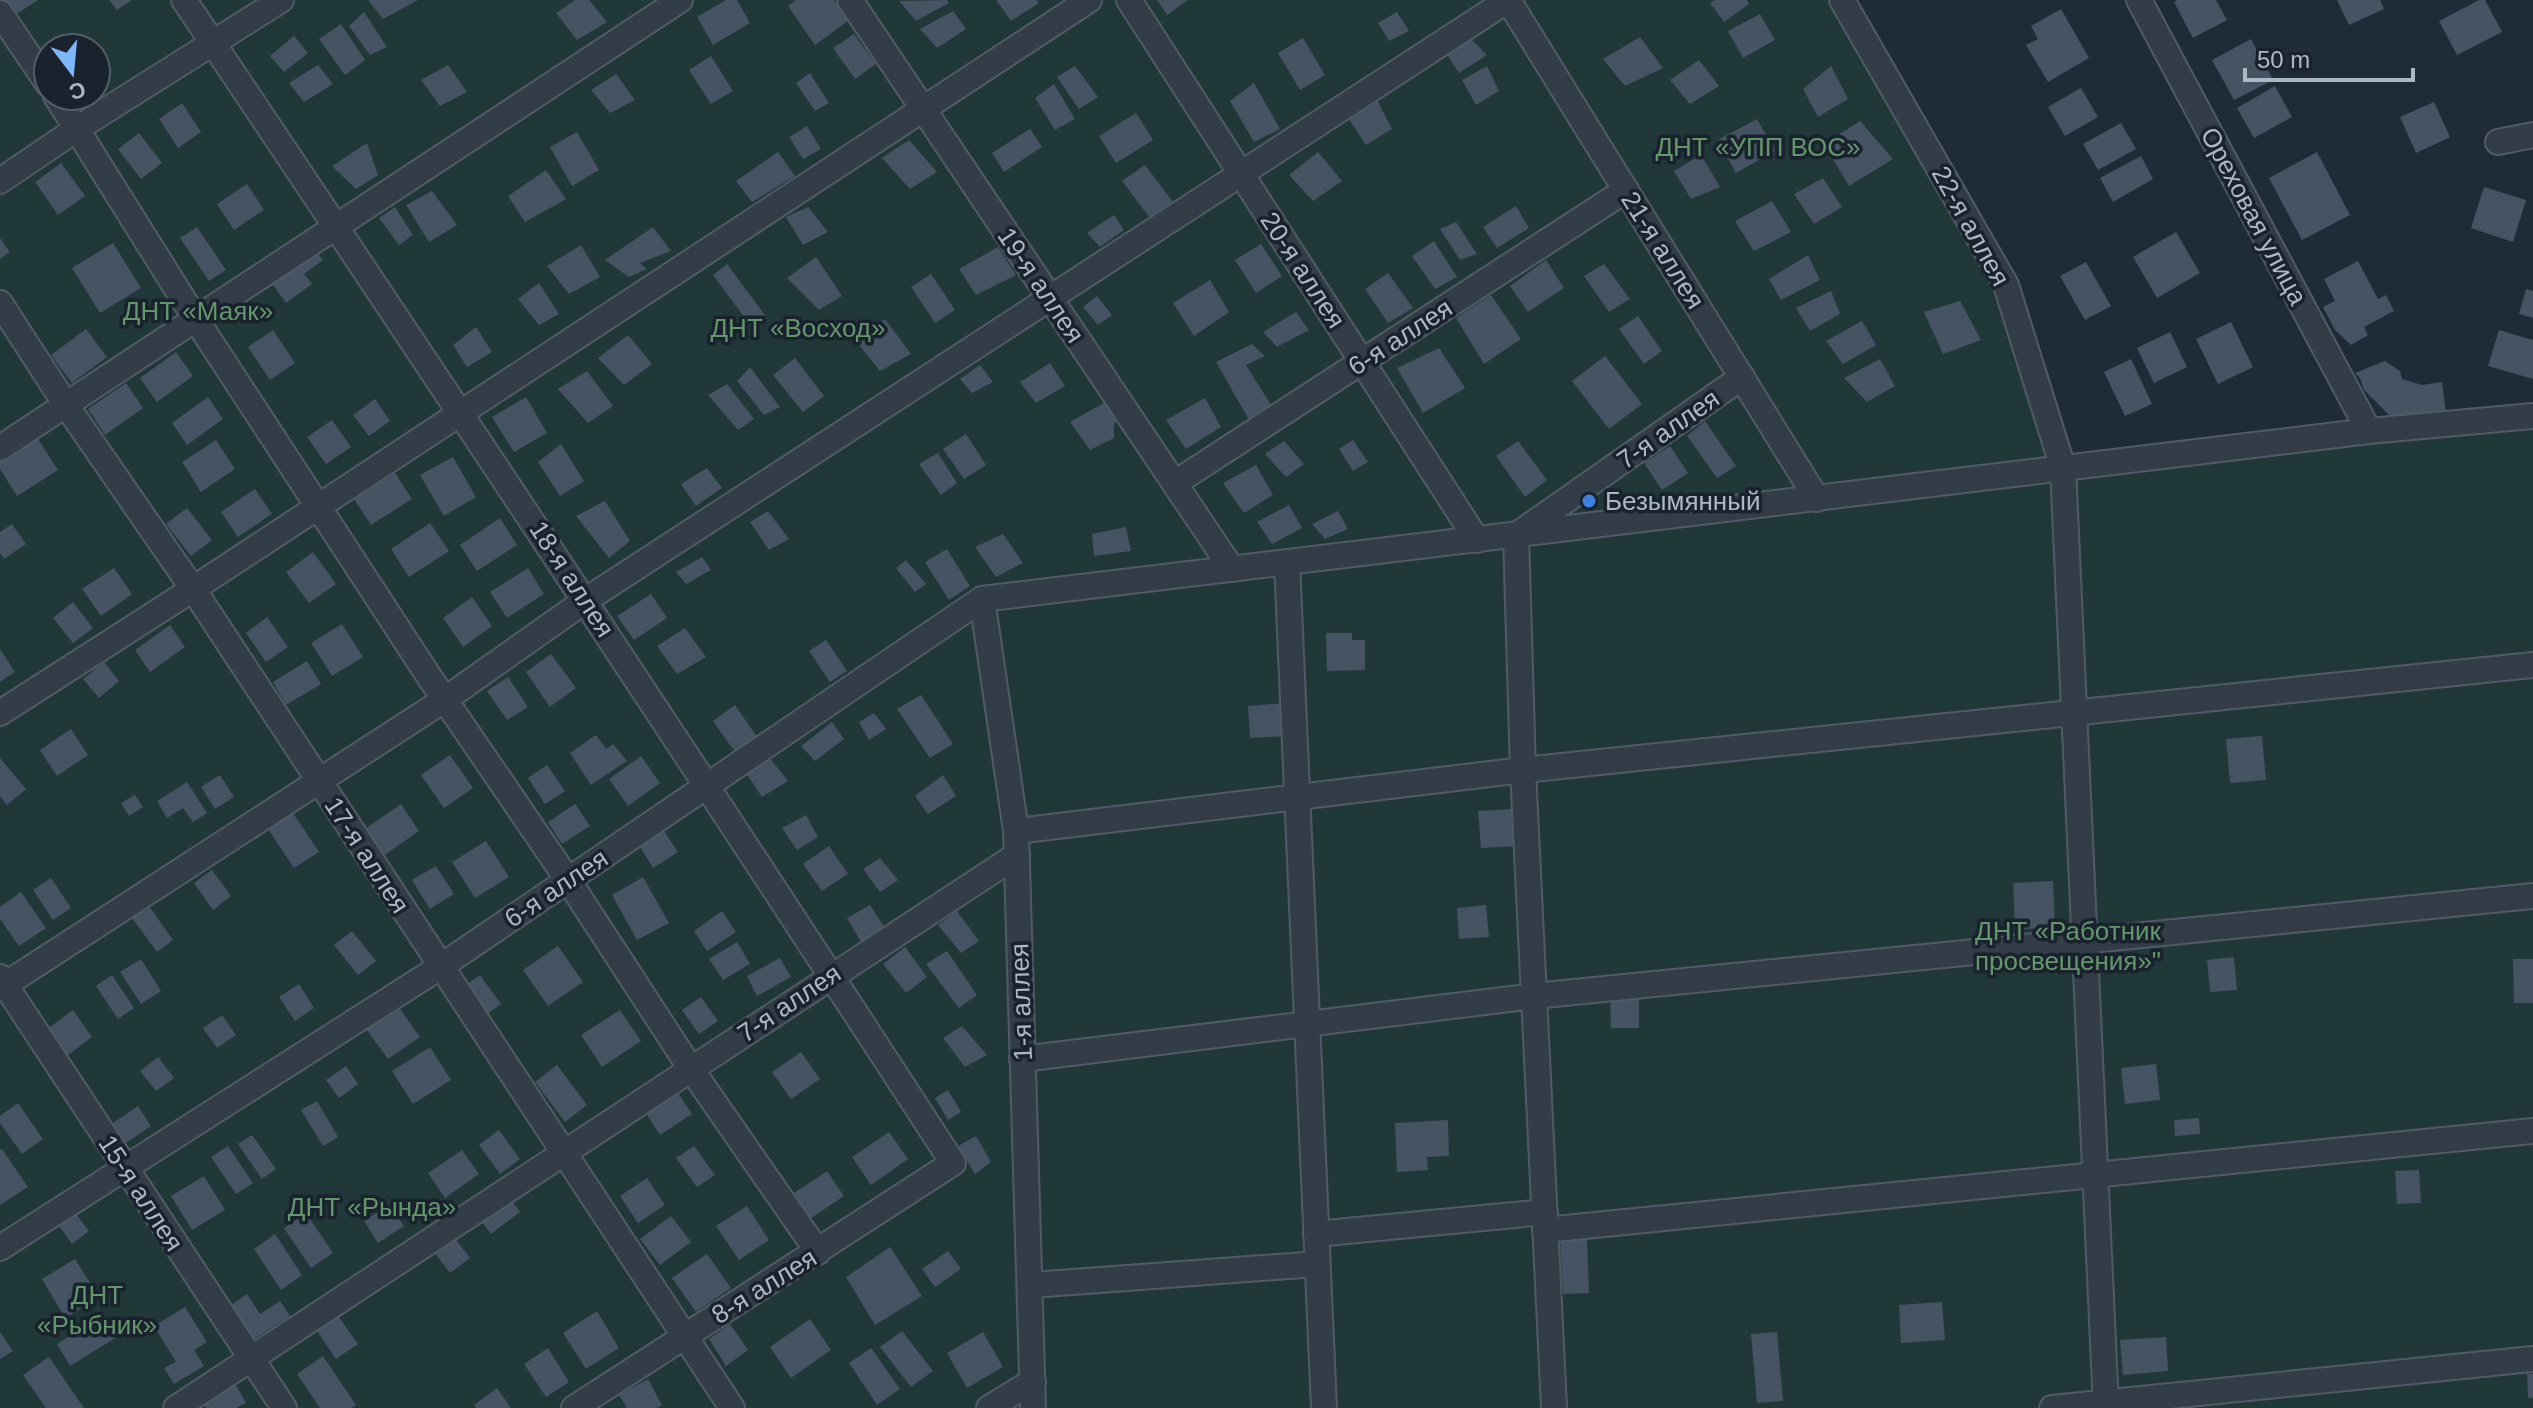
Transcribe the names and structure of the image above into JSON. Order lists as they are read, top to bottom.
{
  "streets": {
    "street": [
      "Ореховая улица",
      "22-я аллея",
      "21-я аллея",
      "20-я аллея",
      "19-я аллея",
      "6-я аллея",
      "7-я аллея",
      "18-я аллея",
      "17-я аллея",
      "1-я аллея",
      "15-я аллея",
      "8-я аллея"
    ]
  },
  "crossings": [
    ["21-я аллея", "6-я аллея"],
    ["21-я аллея", "7-я аллея"],
    ["20-я аллея", "6-я аллея"],
    ["19-я аллея", "6-я аллея"],
    ["6-я аллея", "18-я аллея"],
    ["6-я аллея", "17-я аллея"],
    ["6-я аллея", "1-я аллея"],
    ["6-я аллея", "15-я аллея"],
    ["7-я аллея", "18-я аллея"],
    ["7-я аллея", "17-я аллея"],
    ["7-я аллея", "1-я аллея"],
    ["7-я аллея", "15-я аллея"],
    ["18-я аллея", "8-я аллея"],
    ["17-я аллея", "8-я аллея"]
  ],
  "parks": [
    "ДНТ «УПП ВОС»",
    "ДНТ «Маяк»",
    "ДНТ «Восход»",
    "ДНТ «Работник просвещения»\"",
    "ДНТ «Рында»",
    "ДНТ «Рыбник»"
  ],
  "places": ["Безымянный"],
  "scale_bar": "50 m",
  "north": "bottom"
}
